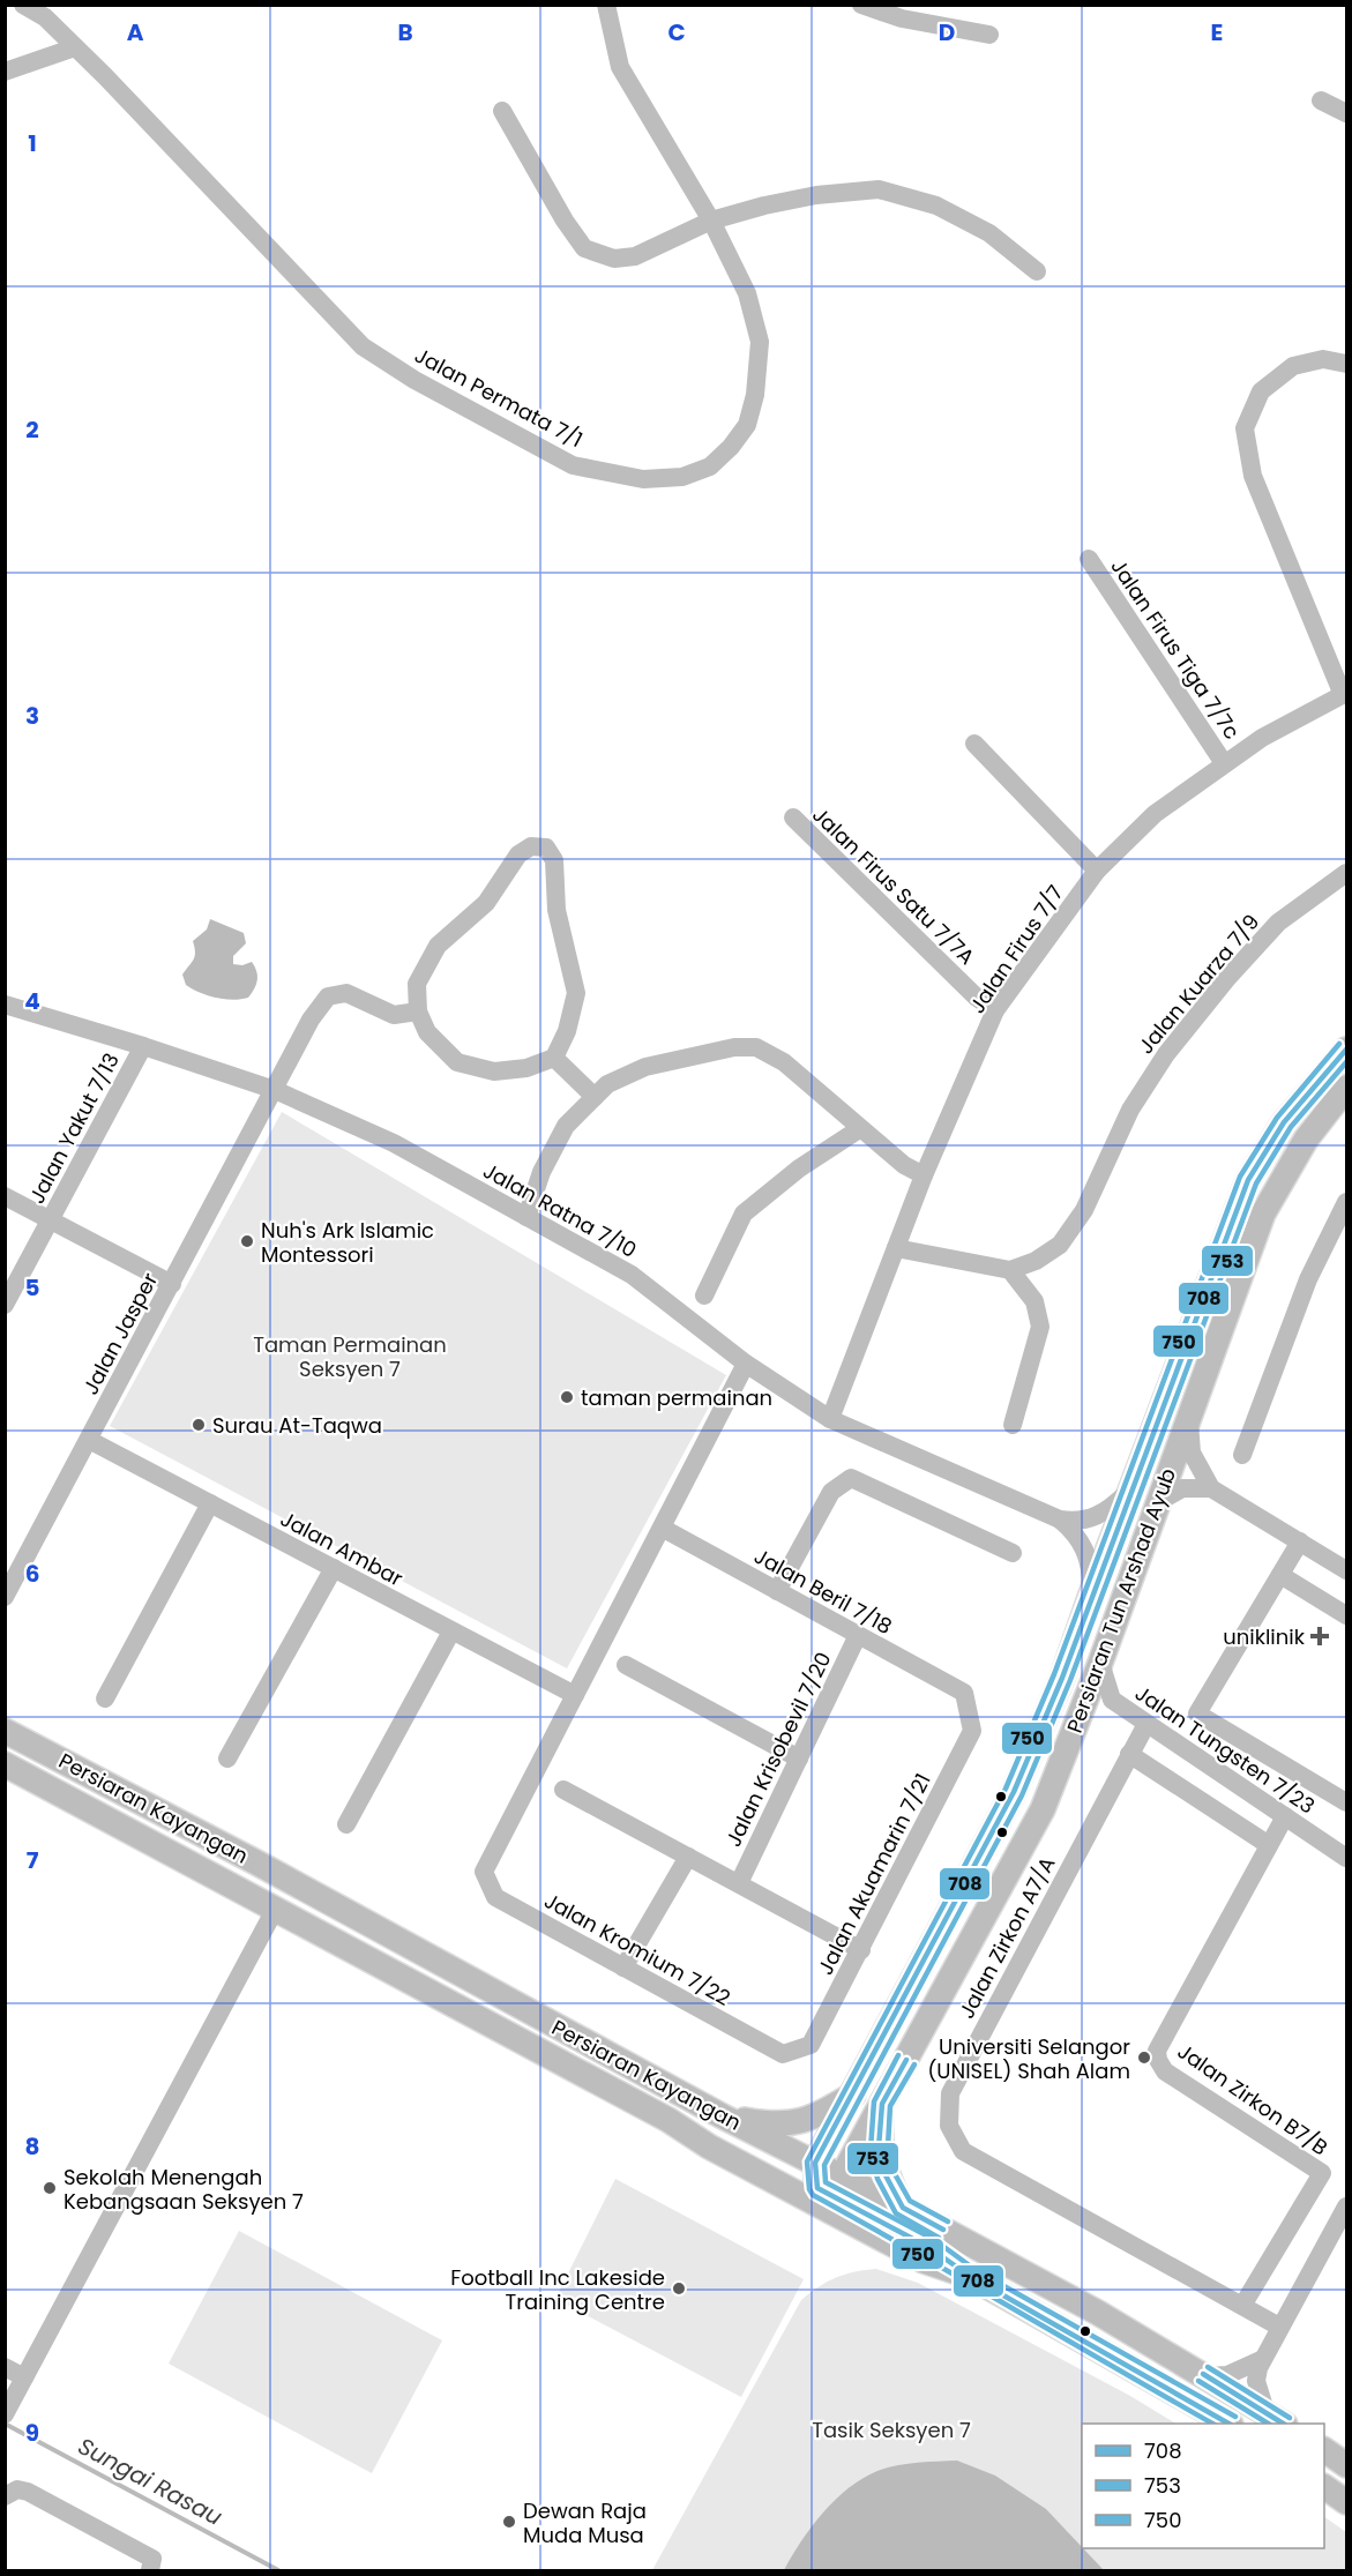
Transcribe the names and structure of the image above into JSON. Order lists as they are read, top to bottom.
{
  "streets": {
    "main road": ["Persiaran Tun Arshad Ayub", "Persiaran Kayangan"],
    "street": [
      "Jalan Permata 7/1",
      "Jalan Firus Tiga 7/7c",
      "Jalan Firus Satu 7/7A",
      "Jalan Firus 7/7",
      "Jalan Kuarza 7/9",
      "Jalan Yakut 7/13",
      "Jalan Ratna 7/10",
      "Jalan Jasper",
      "Jalan Ambar",
      "Jalan Beril 7/18",
      "Jalan Krisobevil 7/20",
      "Jalan Tungsten 7/23",
      "Jalan Akuamarin 7/21",
      "Jalan Zirkon A7/A",
      "Jalan Kromium 7/22",
      "Jalan Zirkon B7/B"
    ]
  },
  "crossings": [
    ["Jalan Firus Tiga 7/7c", "Jalan Firus 7/7"],
    ["Jalan Firus Satu 7/7A", "Jalan Firus 7/7"],
    ["Jalan Firus 7/7", "Jalan Ratna 7/10"],
    ["Jalan Yakut 7/13", "Jalan Ratna 7/10"],
    ["Jalan Ratna 7/10", "Jalan Jasper"],
    ["Jalan Ratna 7/10", "Persiaran Tun Arshad Ayub"],
    ["Jalan Jasper", "Jalan Ambar"],
    ["Jalan Ambar", "Jalan Kromium 7/22"],
    ["Jalan Beril 7/18", "Jalan Krisobevil 7/20"],
    ["Jalan Beril 7/18", "Jalan Akuamarin 7/21"],
    ["Persiaran Tun Arshad Ayub", "Jalan Tungsten 7/23"],
    ["Persiaran Tun Arshad Ayub", "Persiaran Kayangan"],
    ["Jalan Tungsten 7/23", "Jalan Zirkon A7/A"],
    ["Jalan Akuamarin 7/21", "Jalan Kromium 7/22"],
    ["Jalan Zirkon A7/A", "Jalan Zirkon B7/B"]
  ],
  "water": ["Sungai Rasau"],
  "parks": ["Taman Permainan Seksyen 7", "Tasik Seksyen 7"],
  "places": {
    "other": [
      "Nuh's Ark Islamic Montessori",
      "taman permainan",
      "Surau At-Taqwa",
      "Universiti Selangor (UNISEL) Shah Alam",
      "Sekolah Menengah Kebangsaan Seksyen 7",
      "Football Inc Lakeside Training Centre",
      "Dewan Raja Muda Musa"
    ],
    "health": ["uniklinik"]
  },
  "lines": ["transit line 750", "transit line 708", "transit line 753"],
  "legend": ["708", "753", "750"],
  "grid": {
    "columns": [
      "A",
      "B",
      "C",
      "D",
      "E"
    ],
    "rows": [
      "1",
      "2",
      "3",
      "4",
      "5",
      "6",
      "7",
      "8",
      "9"
    ]
  }
}
